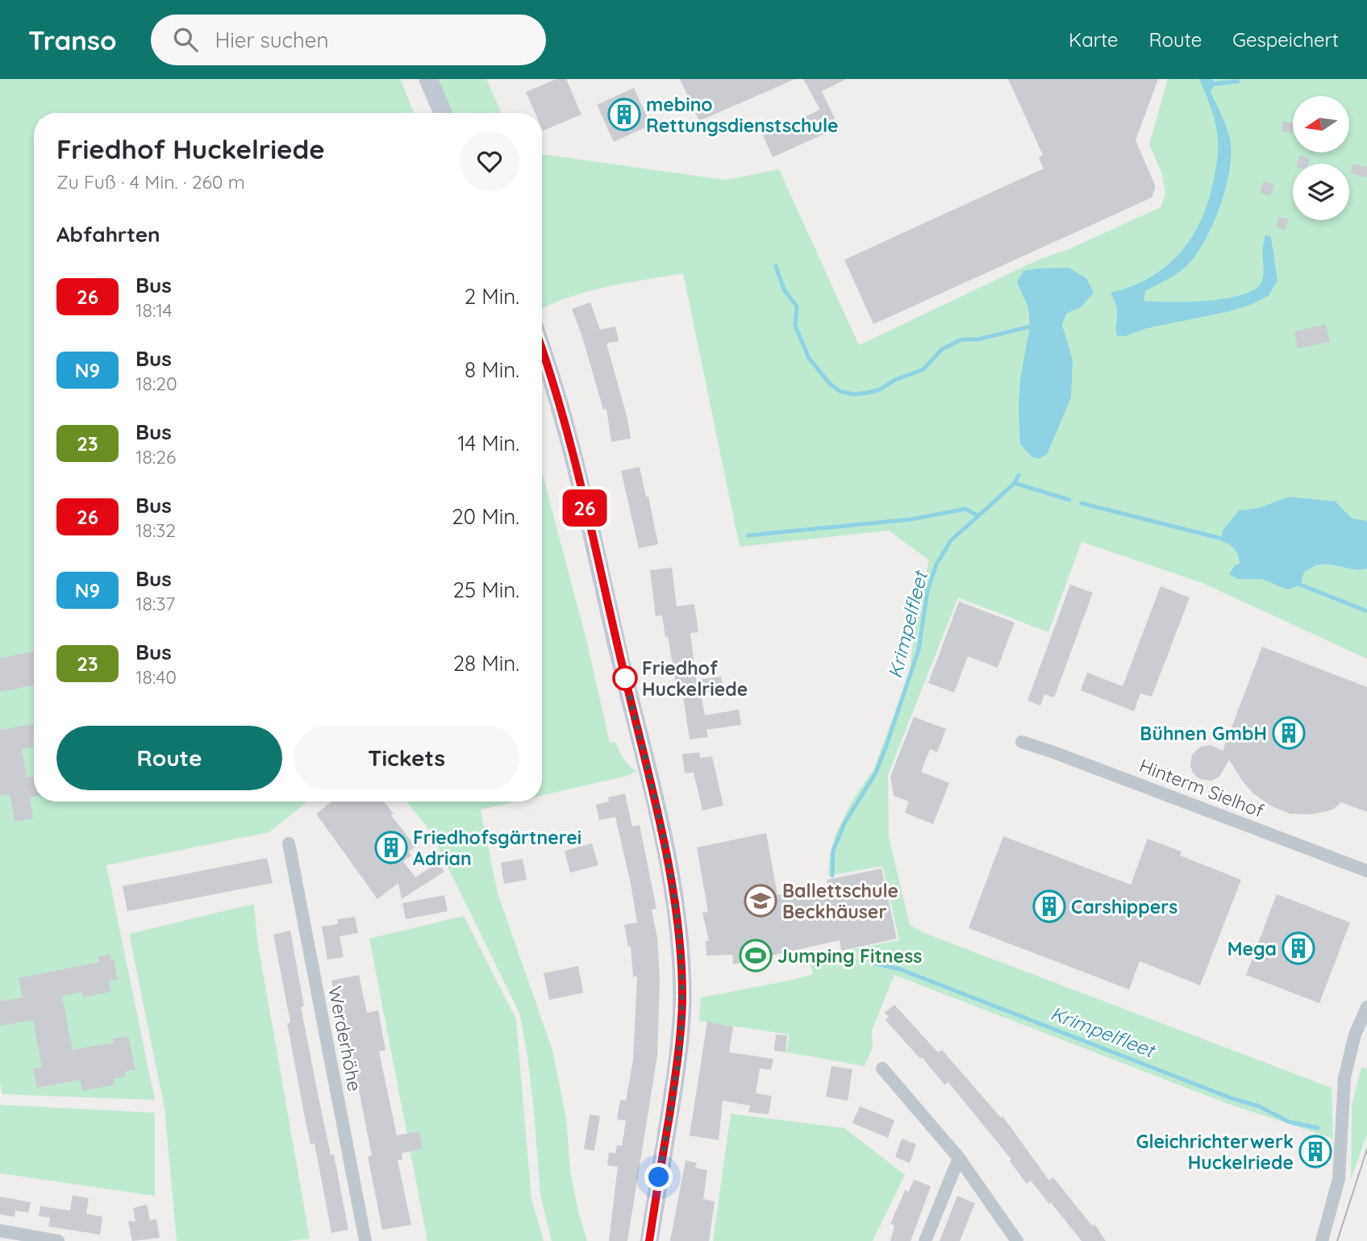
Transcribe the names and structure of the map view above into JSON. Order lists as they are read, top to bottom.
{
  "streets": {
    "street": ["Hinterm Sielhof", "Werderhöhe"]
  },
  "water": ["Krimpelfleet"],
  "places": {
    "building": [
      "mebino Rettungsdienstschule",
      "Bühnen GmbH",
      "Friedhofsgärtnerei Adrian",
      "Carshippers",
      "Mega",
      "Gleichrichterwerk Huckelriede"
    ],
    "other": ["Friedhof Huckelriede"],
    "school or university": ["Ballettschule Beckhäuser"],
    "sports": ["Jumping Fitness"]
  },
  "lines": ["bus line 26"],
  "north": "left",
  "page": {
    "header": "Transo",
    "search": "Hier suchen",
    "nav": ["Karte", "Route", "Gespeichert"],
    "on_map": "26",
    "heading": [
      ["Friedhof Huckelriede", "Zu Fuß · 4 Min. · 260 m"],
      "Abfahrten"
    ],
    "list": [
      {
        "mark": "26",
        "name": "Bus",
        "note": "18:14",
        "value": "2 Min."
      },
      {
        "mark": "N9",
        "name": "Bus",
        "note": "18:20",
        "value": "8 Min."
      },
      {
        "mark": "23",
        "name": "Bus",
        "note": "18:26",
        "value": "14 Min."
      },
      {
        "mark": "26",
        "name": "Bus",
        "note": "18:32",
        "value": "20 Min."
      },
      {
        "mark": "N9",
        "name": "Bus",
        "note": "18:37",
        "value": "25 Min."
      },
      {
        "mark": "23",
        "name": "Bus",
        "note": "18:40",
        "value": "28 Min."
      }
    ],
    "buttons": ["Route", "Tickets"]
  }
}
